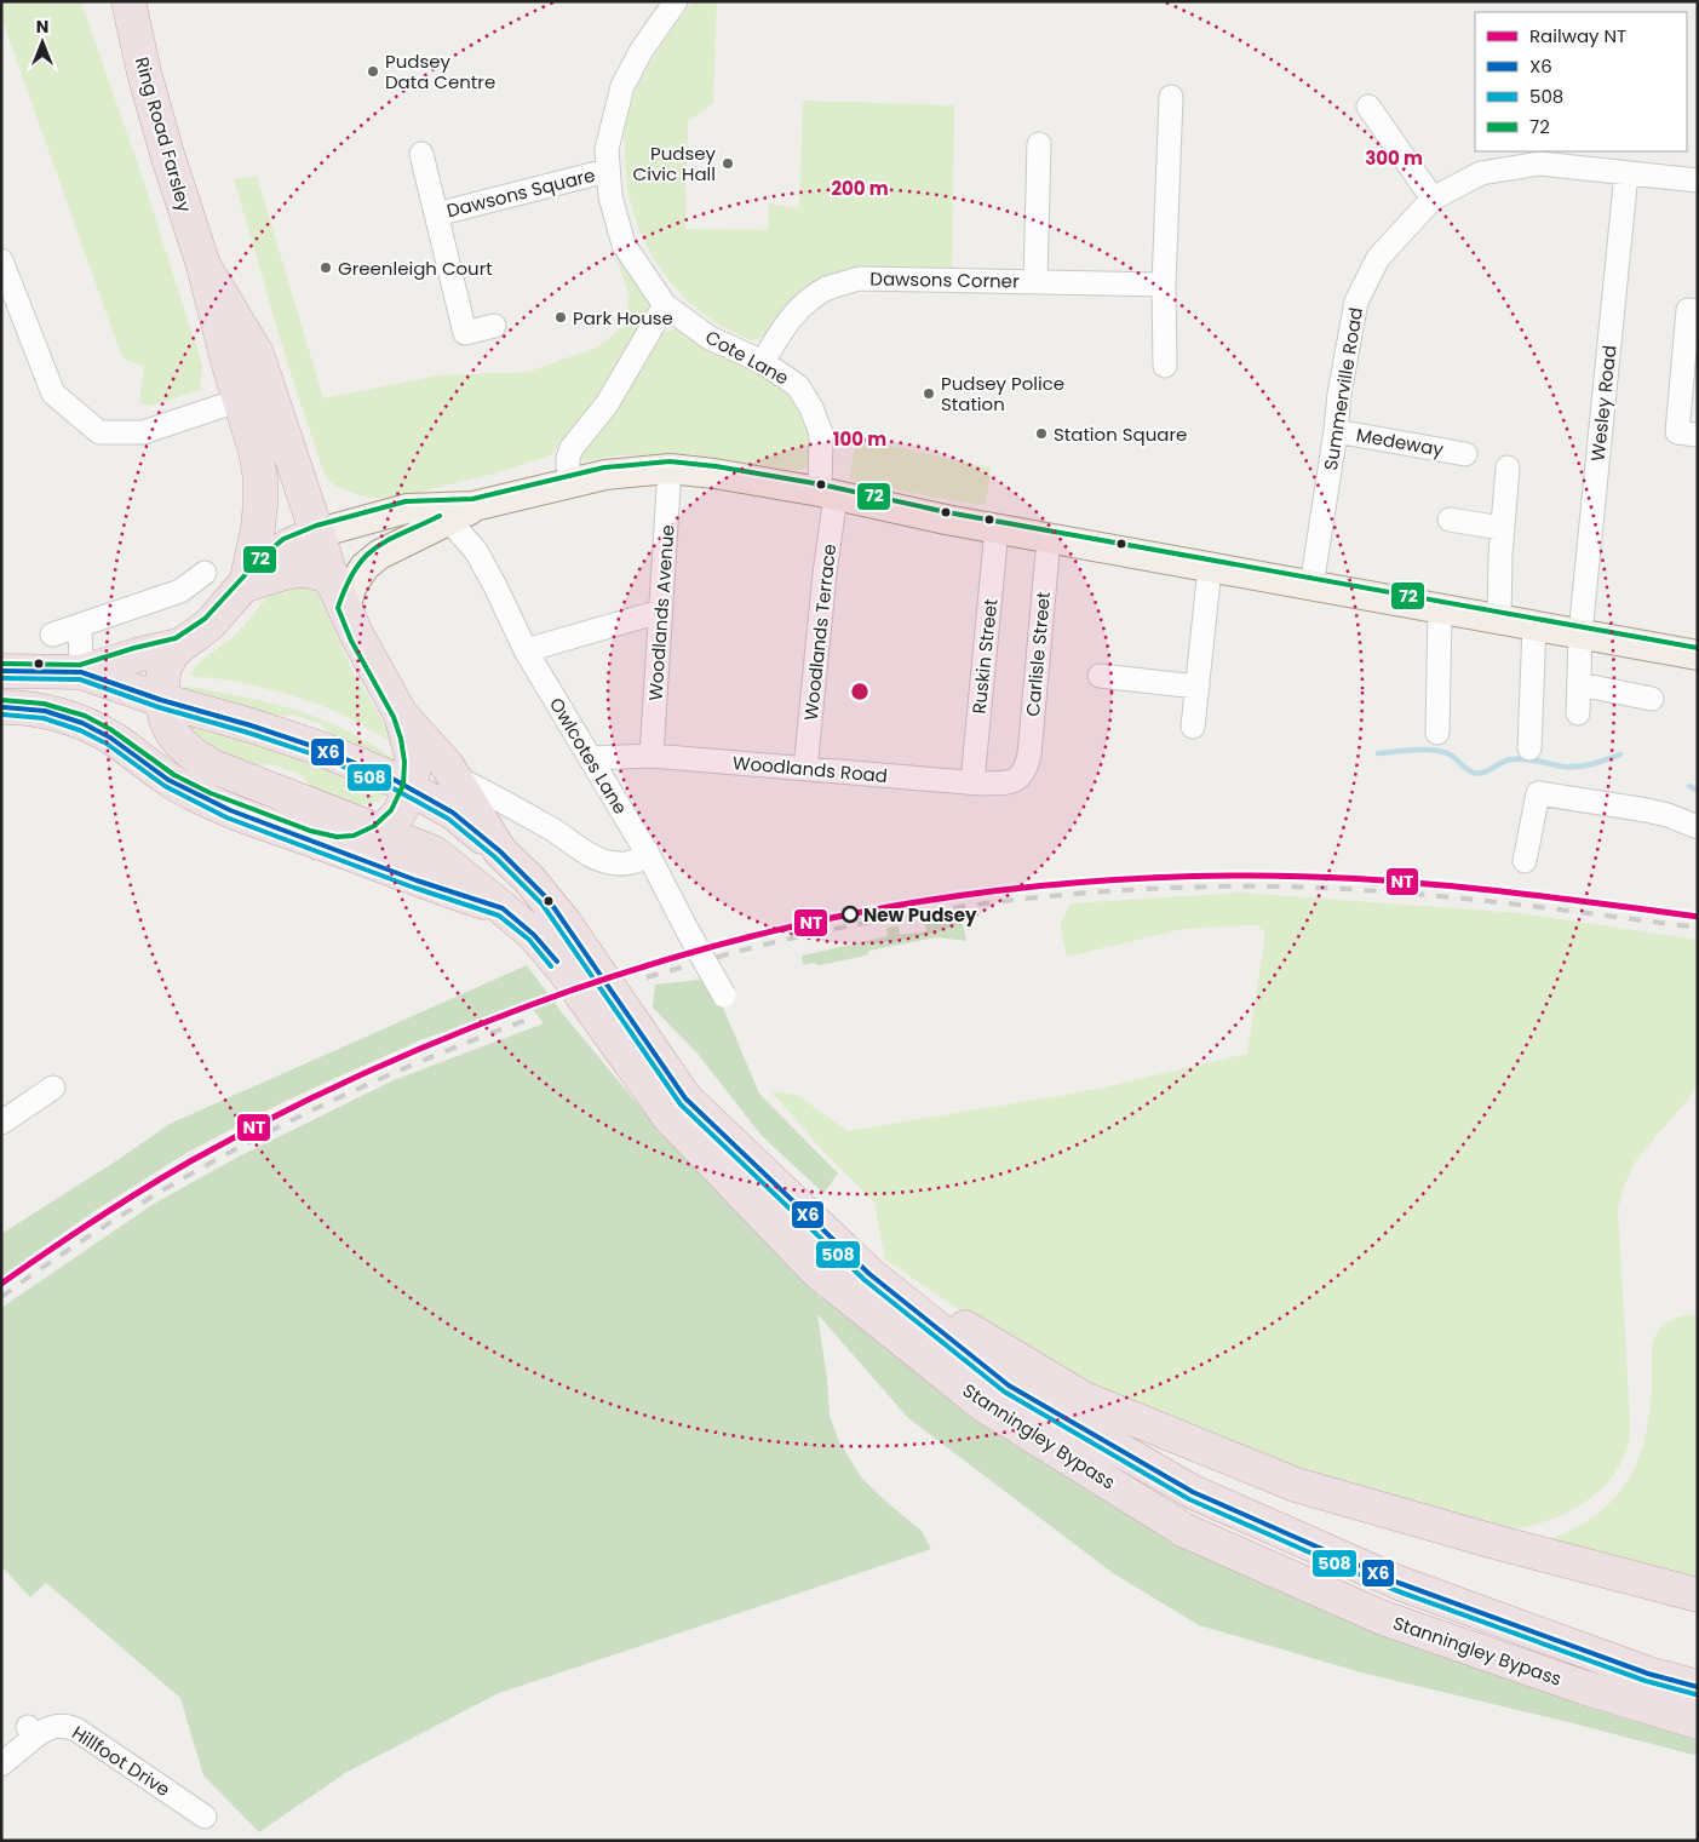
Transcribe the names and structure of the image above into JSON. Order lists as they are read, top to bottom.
{
  "streets": {
    "highway": ["Ring Road Farsley", "Stanningley Bypass"],
    "street": [
      "Dawsons Square",
      "Dawsons Corner",
      "Cote Lane",
      "Summerville Road",
      "Wesley Road",
      "Medeway",
      "Woodlands Avenue",
      "Woodlands Terrace",
      "Carlisle Street",
      "Ruskin Street",
      "Owlcotes Lane",
      "Woodlands Road",
      "Hillfoot Drive"
    ]
  },
  "crossings": [
    ["Dawsons Square", "Cote Lane"],
    ["Dawsons Corner", "Cote Lane"],
    ["Cote Lane", "Woodlands Terrace"],
    ["Summerville Road", "Wesley Road"],
    ["Summerville Road", "Medeway"],
    ["Woodlands Avenue", "Woodlands Road"],
    ["Woodlands Terrace", "Woodlands Road"],
    ["Carlisle Street", "Woodlands Road"],
    ["Ruskin Street", "Woodlands Road"],
    ["Owlcotes Lane", "Woodlands Road"]
  ],
  "places": [
    "Pudsey Data Centre",
    "Pudsey Civic Hall",
    "Greenleigh Court",
    "Park House",
    "Pudsey Police Station",
    "Station Square",
    "New Pudsey"
  ],
  "lines": [
    "transit line 72",
    "transit line X6",
    "transit line 508",
    "rail line NT"
  ],
  "legend": [
    "Railway NT",
    "X6",
    "508",
    "72"
  ],
  "north": "top",
  "rings": ["300 m", "200 m", "100 m"]
}
